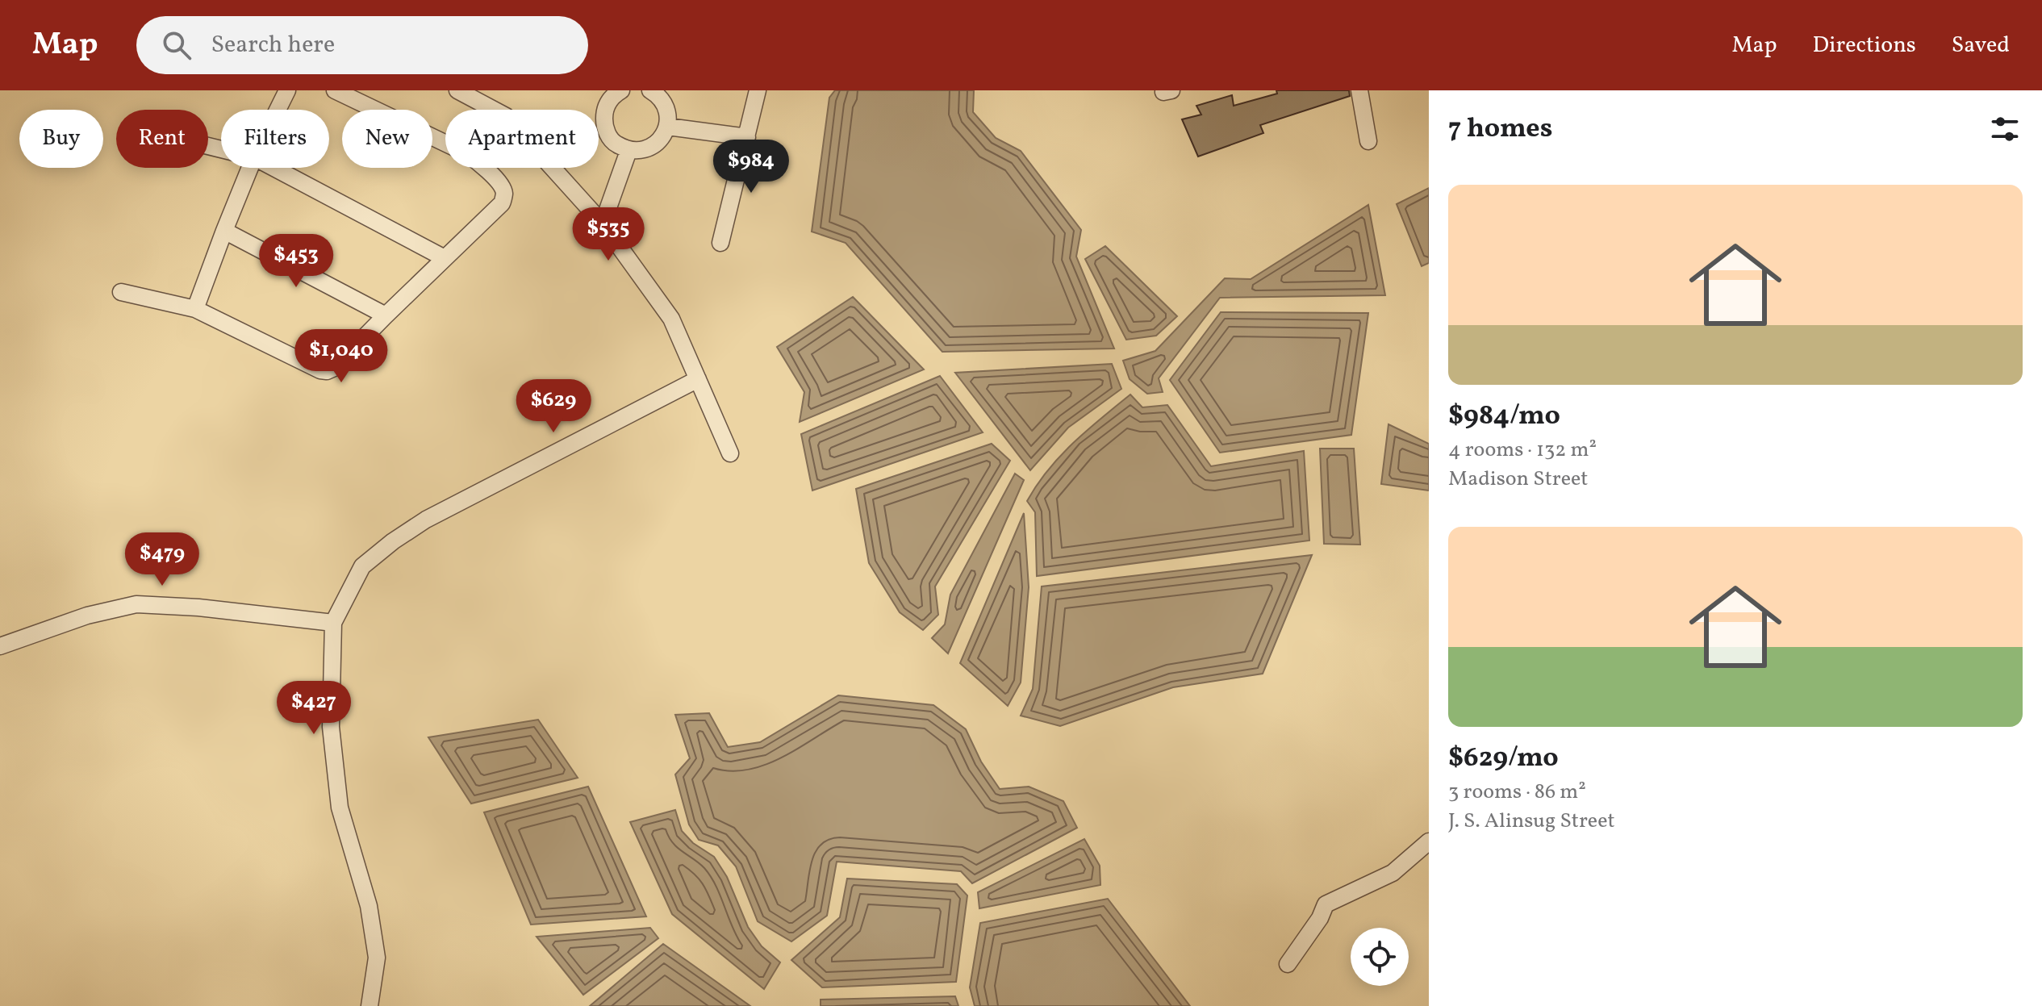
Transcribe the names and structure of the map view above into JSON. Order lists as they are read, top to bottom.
{
  "page": {
    "header": "Map",
    "search": "Search here",
    "nav": ["Map", "Directions", "Saved"],
    "heading": "7 homes",
    "chip": [
      "Buy",
      "Rent",
      "Filters",
      "New",
      "Apartment"
    ],
    "price": [
      "$984",
      "$535",
      "$453",
      "$1,040",
      "$629",
      "$479",
      "$427"
    ],
    "list": [
      {
        "name": "$984/mo",
        "note": "4 rooms · 132 m² · Madison Street"
      },
      {
        "name": "$629/mo",
        "note": "3 rooms · 86 m² · J. S. Alinsug Street"
      }
    ]
  }
}
